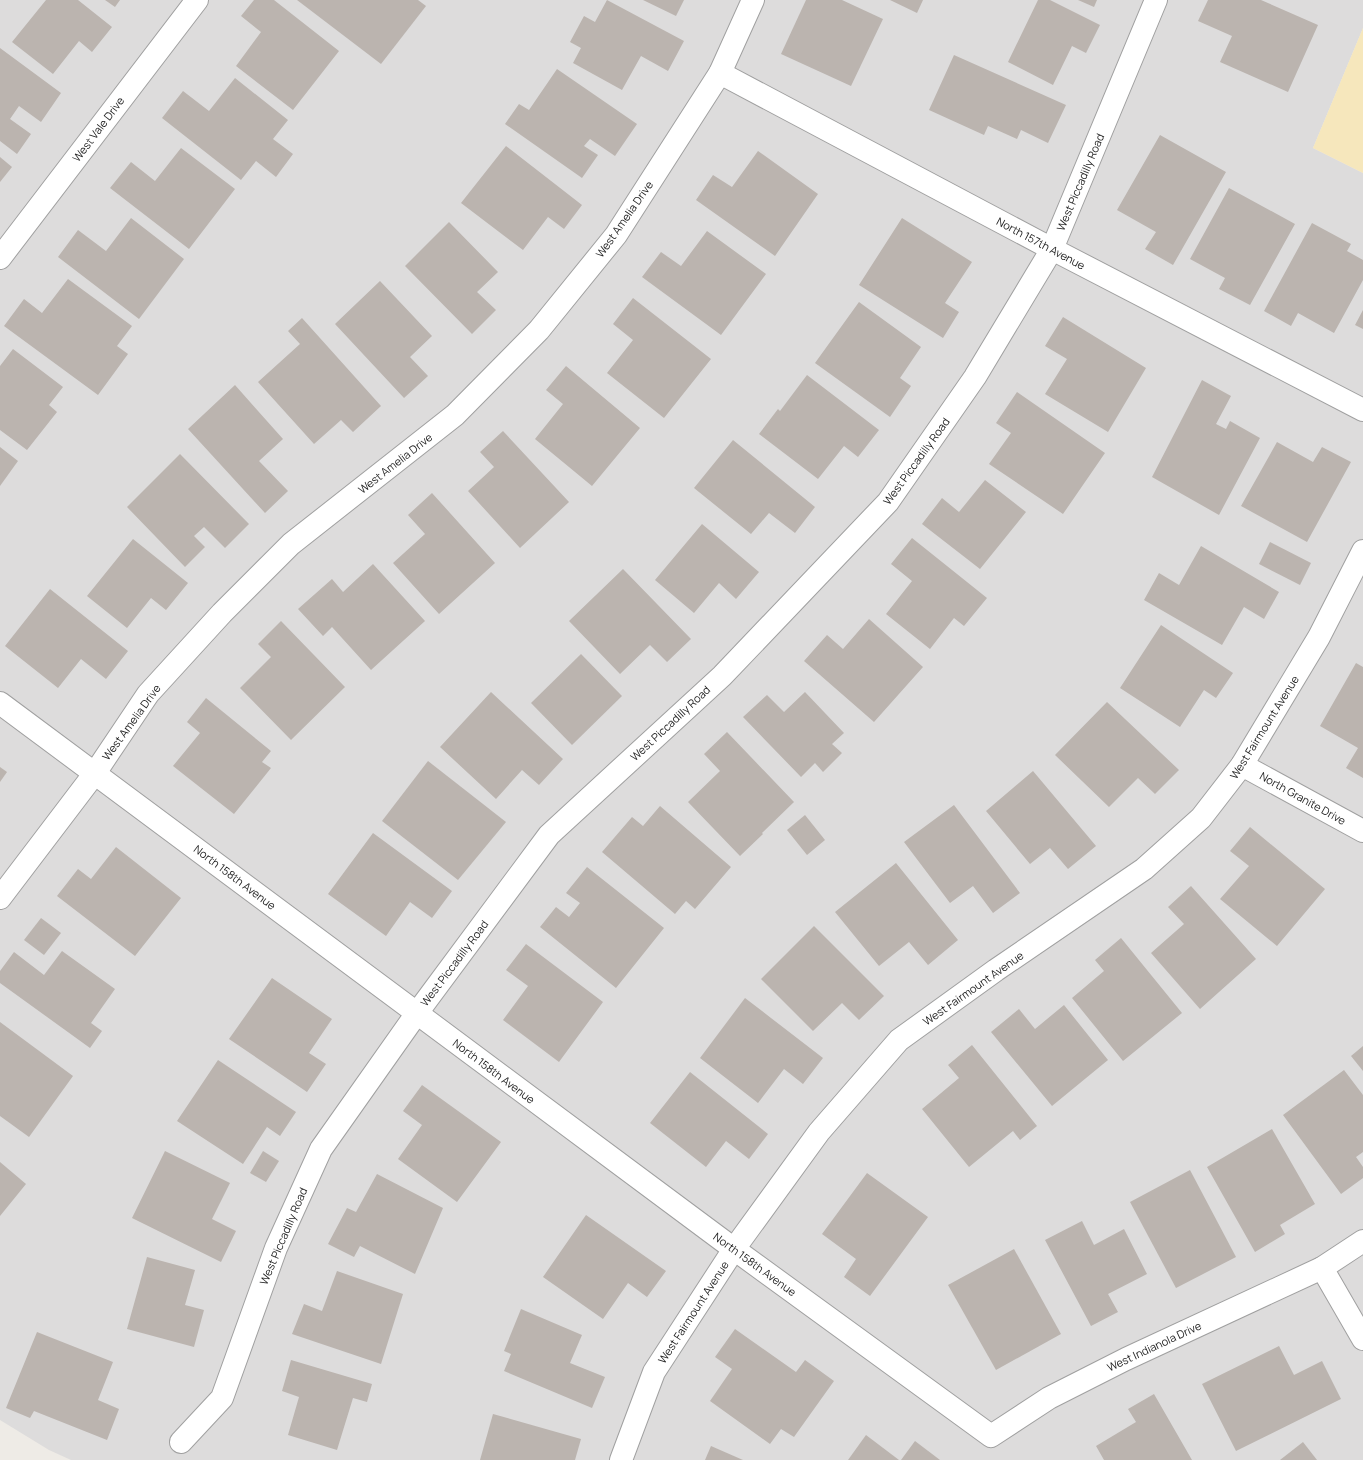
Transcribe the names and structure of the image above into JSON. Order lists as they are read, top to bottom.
{
  "streets": {
    "street": [
      "West Vale Drive",
      "West Piccadilly Road",
      "West Amelia Drive",
      "North 157th Avenue",
      "West Fairmount Avenue",
      "North Granite Drive",
      "North 158th Avenue",
      "West Indianola Drive"
    ]
  },
  "crossings": [
    ["West Piccadilly Road", "North 157th Avenue"],
    ["West Piccadilly Road", "North 158th Avenue"],
    ["West Amelia Drive", "North 157th Avenue"],
    ["West Amelia Drive", "North 158th Avenue"],
    ["West Fairmount Avenue", "North Granite Drive"],
    ["West Fairmount Avenue", "North 158th Avenue"],
    ["North 158th Avenue", "West Indianola Drive"]
  ]
}
